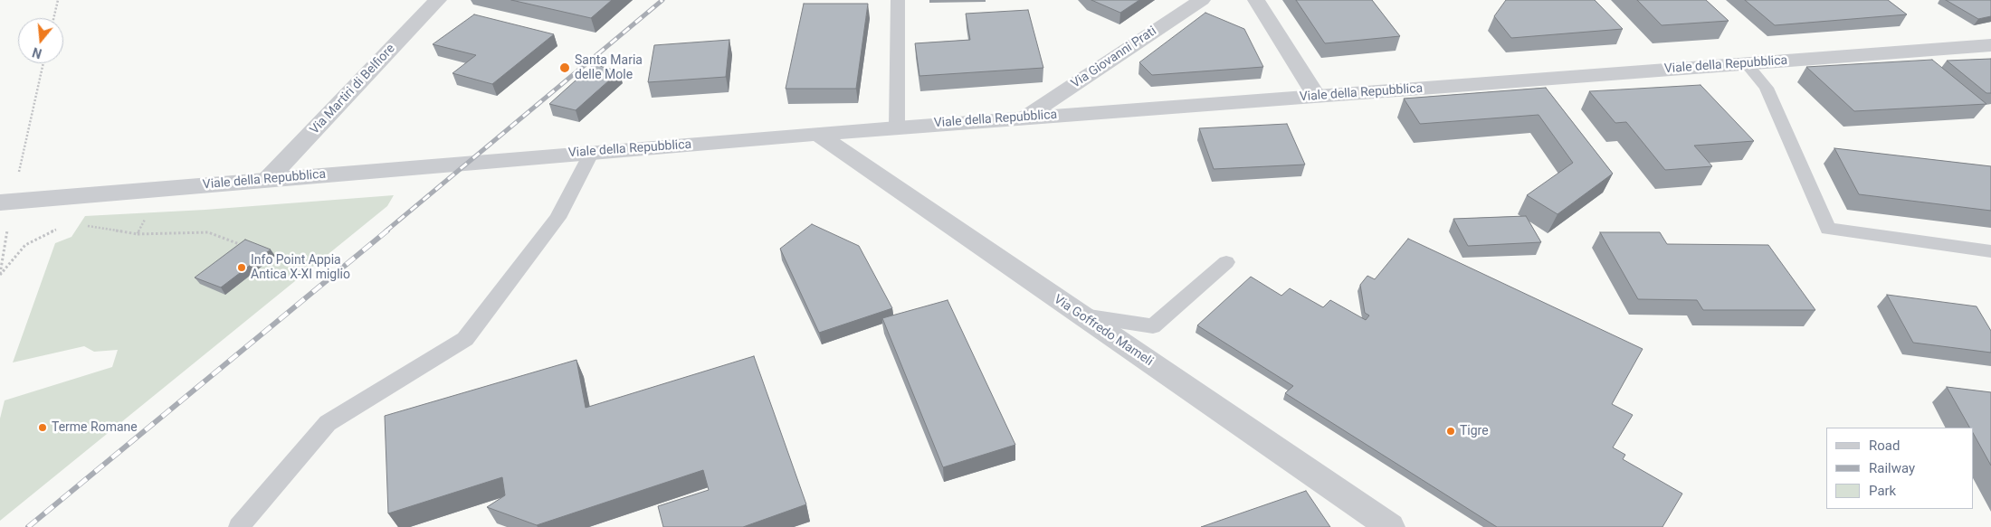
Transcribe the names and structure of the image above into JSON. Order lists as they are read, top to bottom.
{
  "streets": {
    "street": [
      "Via Giovanni Prati",
      "Viale della Repubblica",
      "Via Martiri di Belfiore",
      "Via Goffredo Mameli"
    ]
  },
  "crossings": [
    ["Via Giovanni Prati", "Viale della Repubblica"],
    ["Viale della Repubblica", "Via Martiri di Belfiore"],
    ["Viale della Repubblica", "Via Goffredo Mameli"]
  ],
  "places": [
    "Santa Maria delle Mole",
    "Info Point Appia Antica X-XI miglio",
    "Terme Romane",
    "Tigre"
  ],
  "legend": ["Road", "Railway", "Park"],
  "north": "bottom"
}
